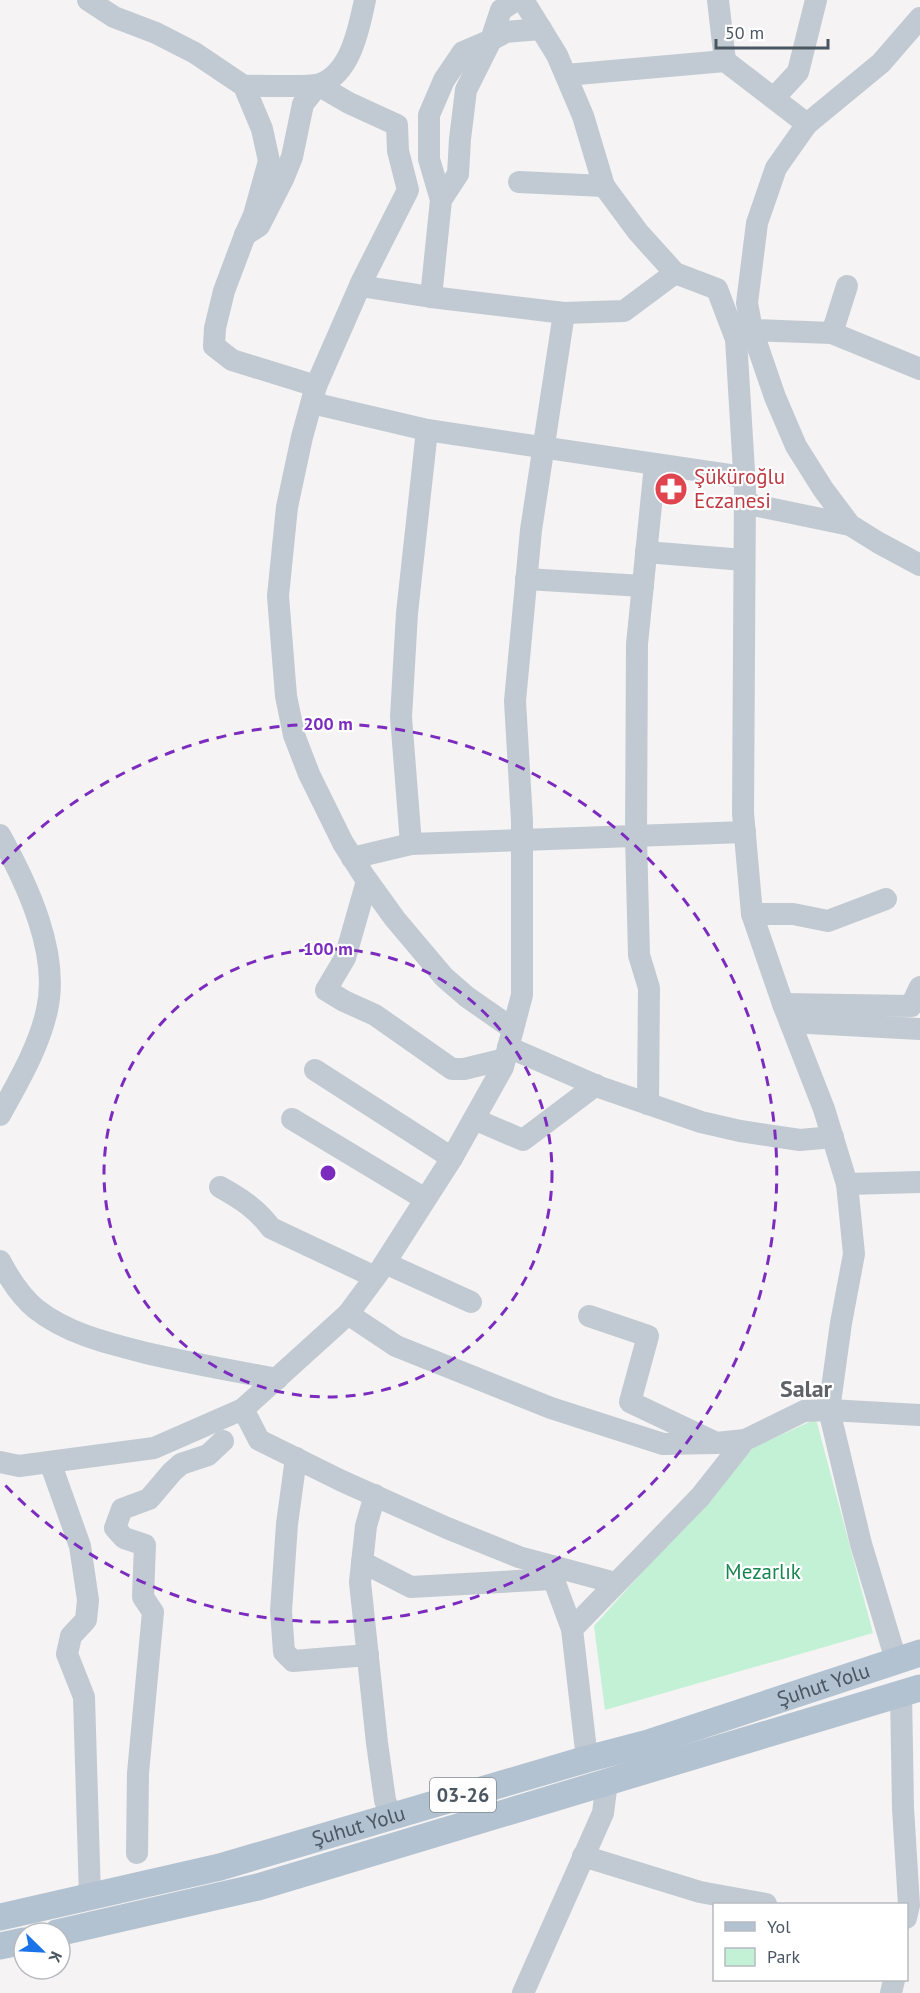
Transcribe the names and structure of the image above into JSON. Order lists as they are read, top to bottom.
{
  "streets": {
    "main road": ["Şuhut Yolu", "03-26"]
  },
  "districts": ["Salar"],
  "parks": ["Mezarlık"],
  "places": {
    "pharmacy": ["Şüküroğlu Eczanesi"]
  },
  "legend": ["Yol", "Park"],
  "scale_bar": "50 m",
  "north": "bottom right",
  "rings": ["200 m", "100 m"]
}
